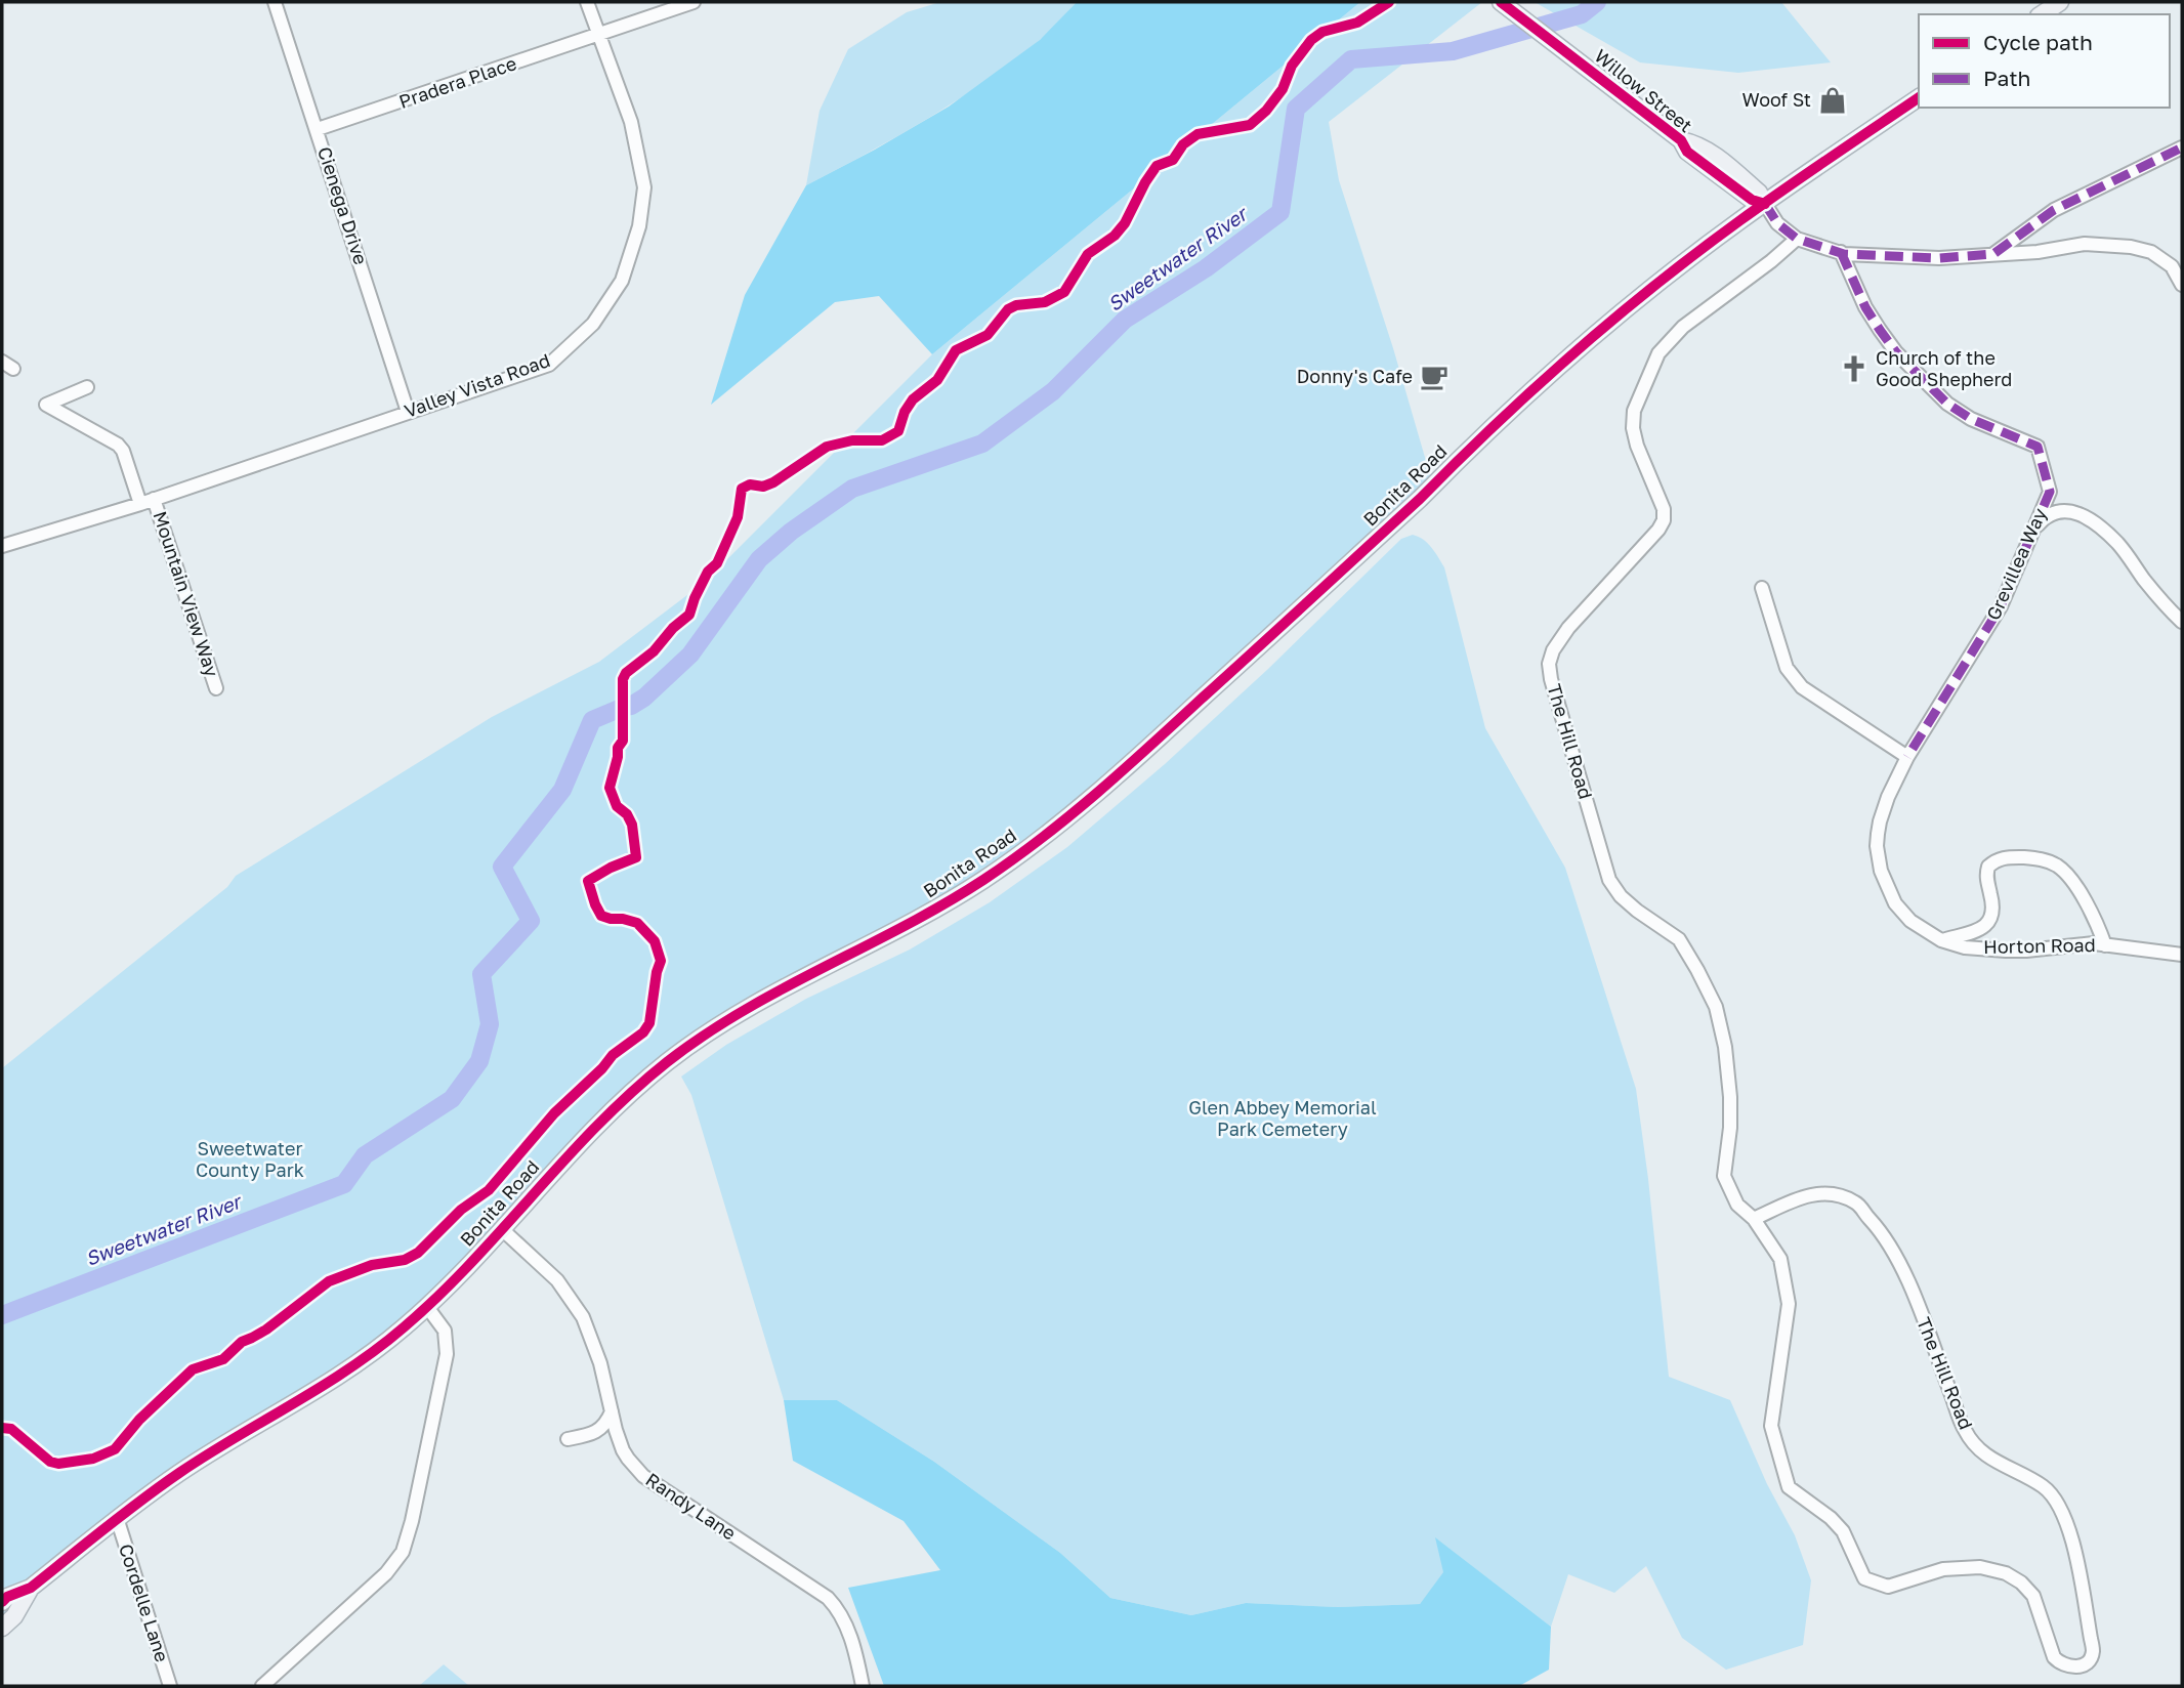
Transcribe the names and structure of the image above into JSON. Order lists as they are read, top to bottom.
{
  "streets": {
    "main road": ["Willow Street", "Bonita Road"],
    "street": [
      "Pradera Place",
      "Cienega Drive",
      "Valley Vista Road",
      "Grevillea Way",
      "Mountain View Way",
      "The Hill Road",
      "Horton Road",
      "Randy Lane",
      "Cordelle Lane"
    ]
  },
  "crossings": [
    ["Pradera Place", "Cienega Drive"],
    ["Pradera Place", "Valley Vista Road"],
    ["Willow Street", "Bonita Road"],
    ["Cienega Drive", "Valley Vista Road"],
    ["Valley Vista Road", "Mountain View Way"],
    ["Bonita Road", "Randy Lane"],
    ["Bonita Road", "Cordelle Lane"],
    ["Grevillea Way", "Horton Road"]
  ],
  "water": ["Sweetwater River"],
  "parks": ["Glen Abbey Memorial Park Cemetery", "Sweetwater County Park"],
  "places": {
    "shop": ["Woof St"],
    "church": ["Church of the Good Shepherd"],
    "cafe": ["Donny's Cafe"]
  },
  "legend": ["Cycle path", "Path"]
}
